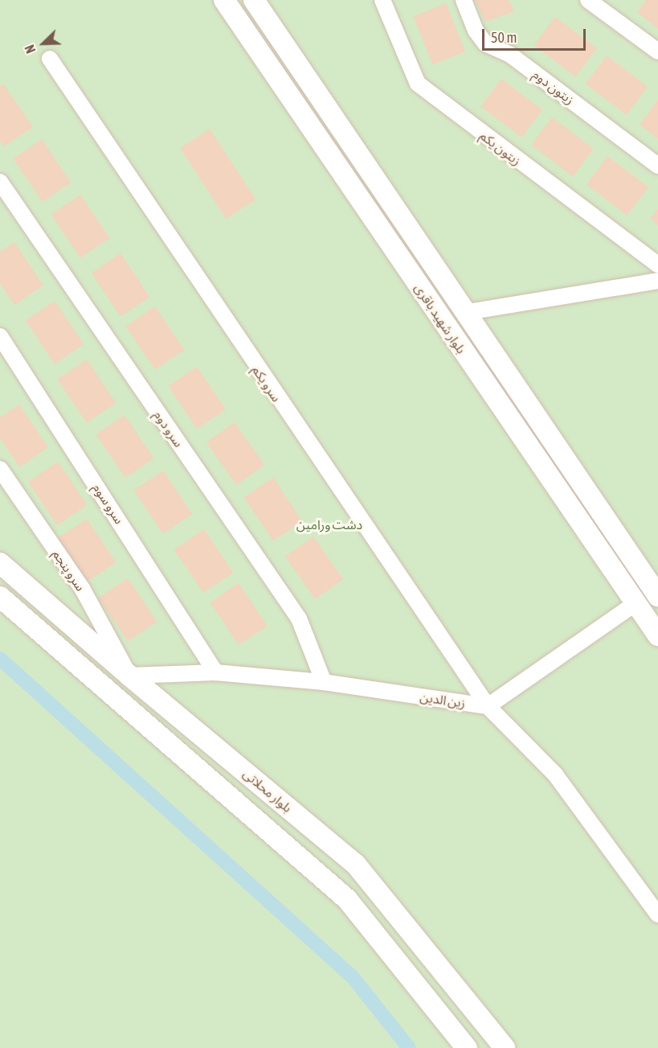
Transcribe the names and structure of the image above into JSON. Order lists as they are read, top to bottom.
{
  "streets": {
    "street": [
      "زیتون دوم",
      "زیتون یکم",
      "بلوار شهید باقری",
      "سرو یکم",
      "سرو دوم",
      "سرو سوم",
      "سرو پنجم",
      "زین الدین",
      "بلوار محلاتی"
    ]
  },
  "crossings": [
    ["سرو یکم", "زین الدین"],
    ["سرو دوم", "زین الدین"],
    ["سرو سوم", "زین الدین"],
    ["سرو پنجم", "زین الدین"],
    ["سرو پنجم", "بلوار محلاتی"],
    ["زین الدین", "بلوار محلاتی"]
  ],
  "parks": ["دشت ورامین"],
  "scale_bar": "50 m",
  "north": "bottom left"
}
